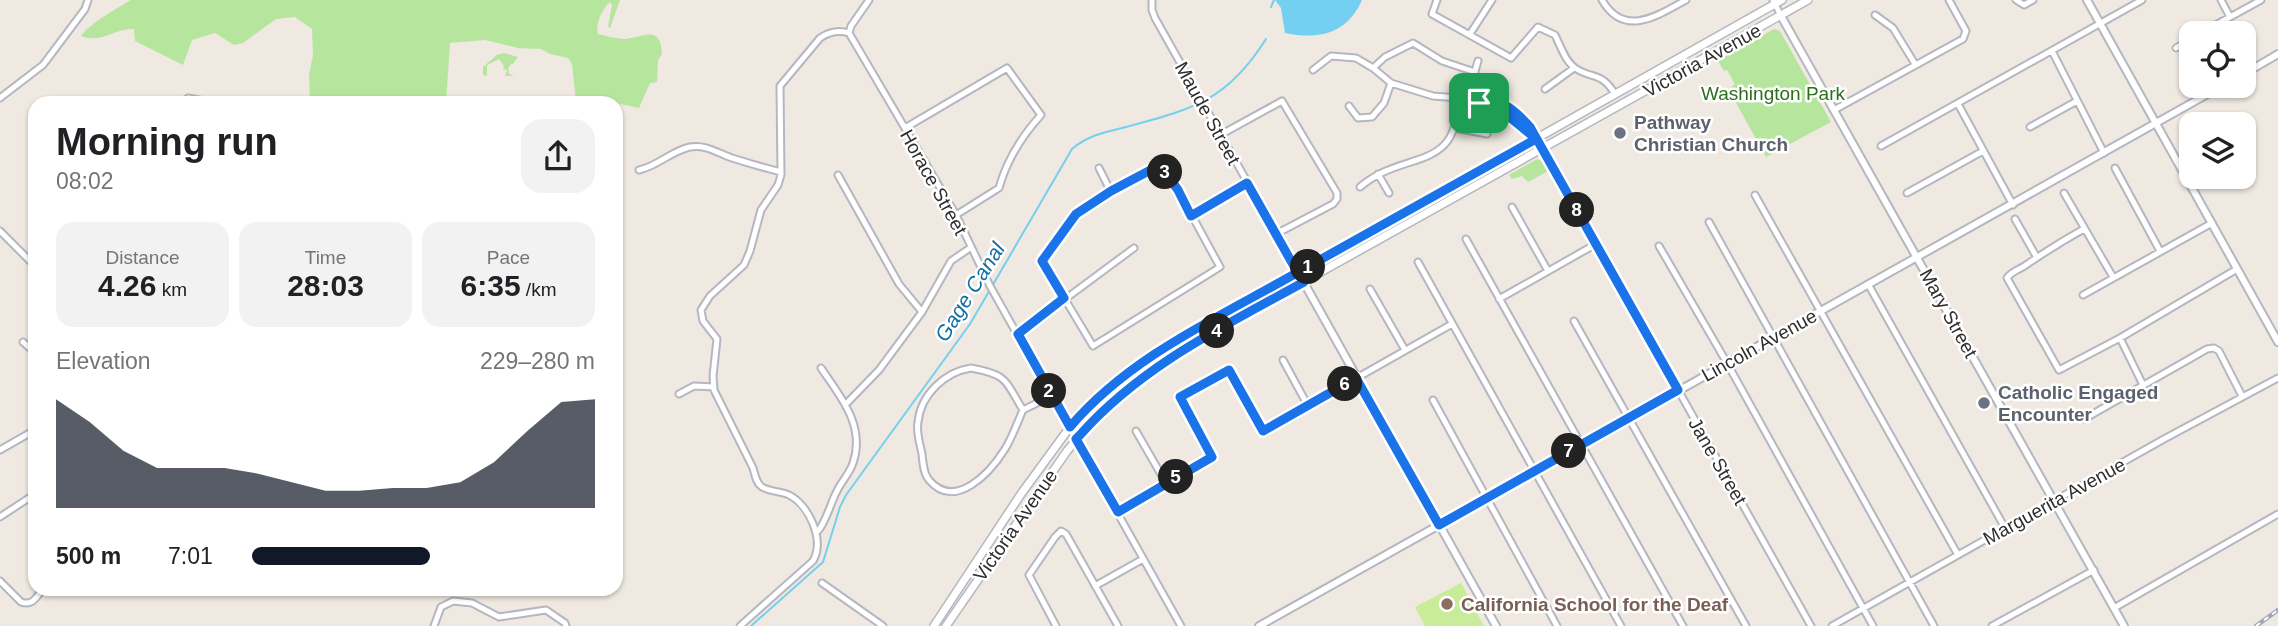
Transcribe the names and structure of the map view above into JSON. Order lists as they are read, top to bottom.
{
  "streets": {
    "main road": ["Victoria Avenue"],
    "street": [
      "Maude Street",
      "Horace Street",
      "Mary Street",
      "Lincoln Avenue",
      "Jane Street",
      "Marguerita Avenue"
    ]
  },
  "crossings": [
    ["Victoria Avenue", "Maude Street"],
    ["Victoria Avenue", "Horace Street"],
    ["Victoria Avenue", "Mary Street"],
    ["Victoria Avenue", "Jane Street"],
    ["Maude Street", "Lincoln Avenue"],
    ["Mary Street", "Lincoln Avenue"],
    ["Mary Street", "Marguerita Avenue"],
    ["Lincoln Avenue", "Jane Street"]
  ],
  "water": ["Gage Canal"],
  "parks": ["Washington Park"],
  "places": ["Pathway Christian Church", "Catholic Engaged Encounter", "California School for the Deaf"],
  "page": {
    "heading": ["Morning run", "08:02"],
    "pins": [
      "3",
      "8",
      "1",
      "4",
      "6",
      "2",
      "7",
      "5"
    ],
    "stats": [
      ["Distance", "4.26 km"],
      ["Time", "28:03"],
      ["Pace", "6:35 /km"]
    ],
    "chart": ["Elevation", "229–280 m"],
    "list": [
      {
        "name": "500 m",
        "note": "7:01"
      }
    ]
  }
}
